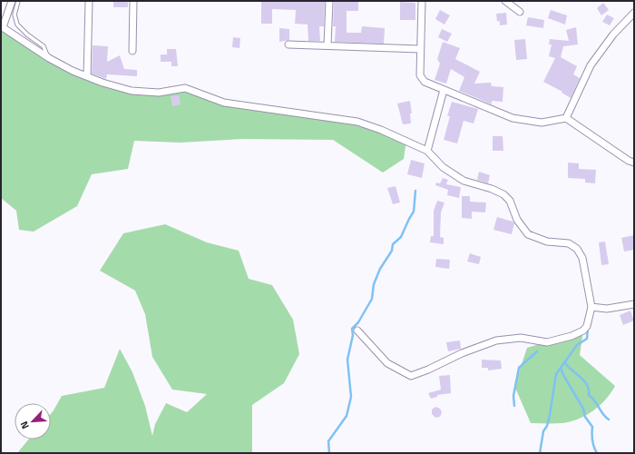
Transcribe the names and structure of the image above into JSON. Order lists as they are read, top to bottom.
{
  "north": "bottom left"
}
